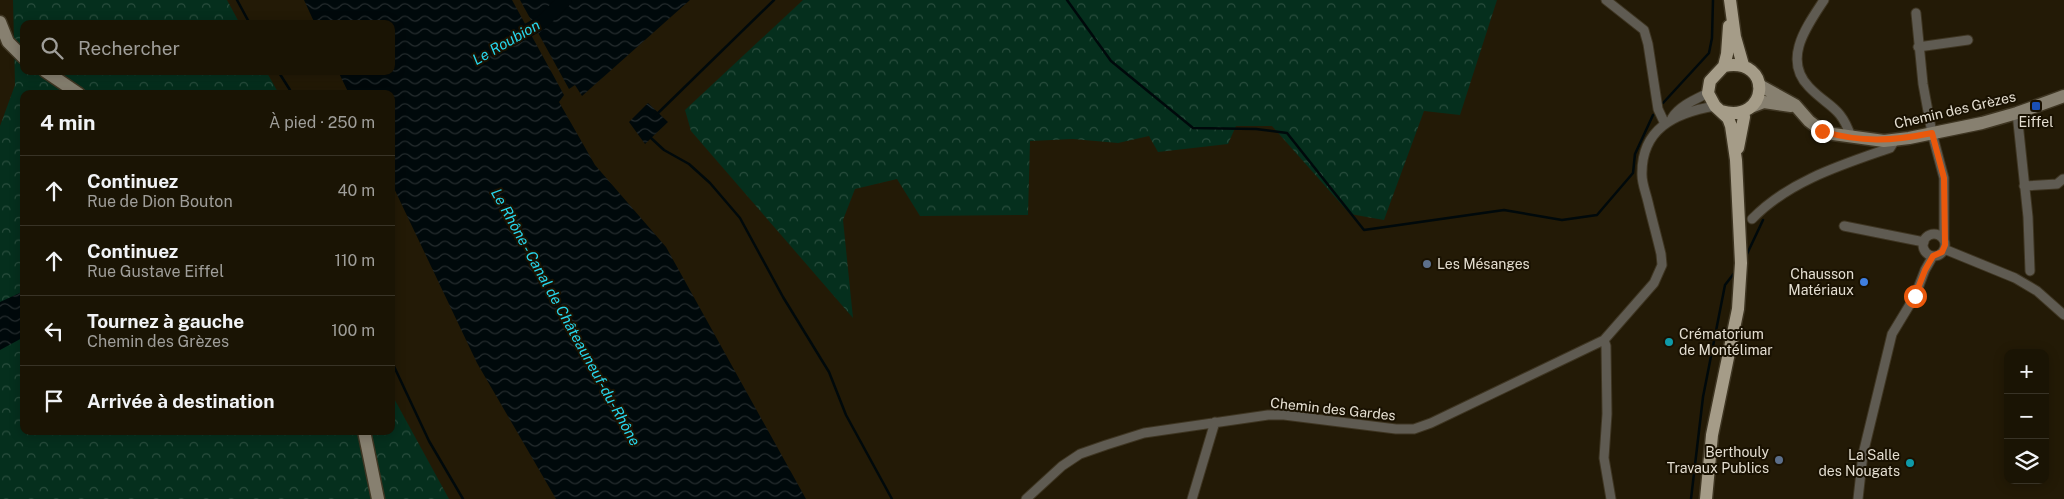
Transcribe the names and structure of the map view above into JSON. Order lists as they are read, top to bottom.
{
  "streets": {
    "street": ["Chemin des Grèzes", "Chemin des Gardes"]
  },
  "water": ["Le Roubion", "Le Rhône - Canal de Châteauneuf-du-Rhône"],
  "places": {
    "transit": ["Eiffel"],
    "other": [
      "Les Mésanges",
      "Chausson Matériaux",
      "Crématorium de Montélimar",
      "Berthouly Travaux Publics",
      "La Salle des Nougats"
    ]
  },
  "page": {
    "search": "Rechercher",
    "heading": ["4 min", "À pied · 250 m"],
    "list": [
      ["Continuez", "Rue de Dion Bouton", "40 m"],
      ["Continuez", "Rue Gustave Eiffel", "110 m"],
      ["Tournez à gauche", "Chemin des Grèzes", "100 m"],
      "Arrivée à destination"
    ],
    "map_buttons": ["+", "−"]
  }
}
